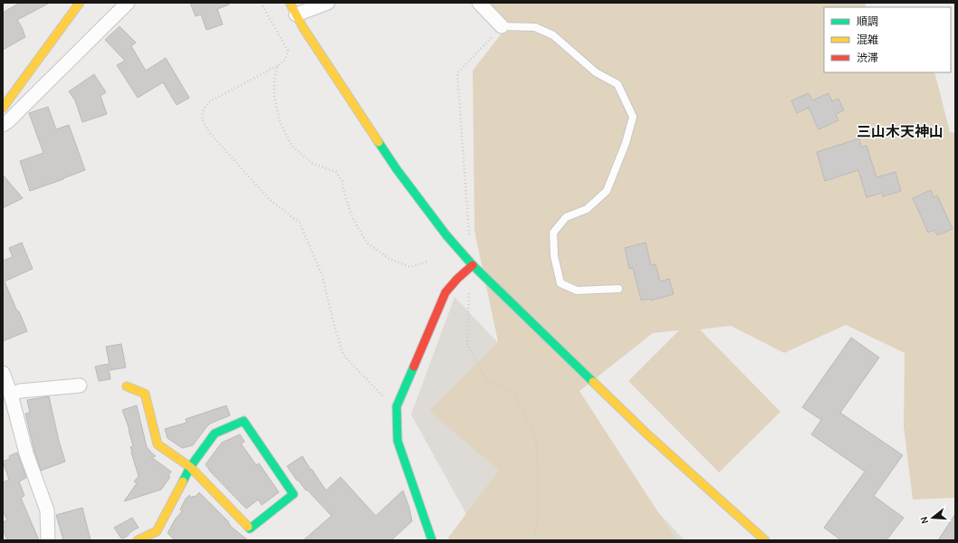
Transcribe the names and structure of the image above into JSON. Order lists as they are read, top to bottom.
{
  "districts": ["三山木天神山"],
  "legend": ["順調", "混雑", "渋滞"],
  "north": "left"
}
